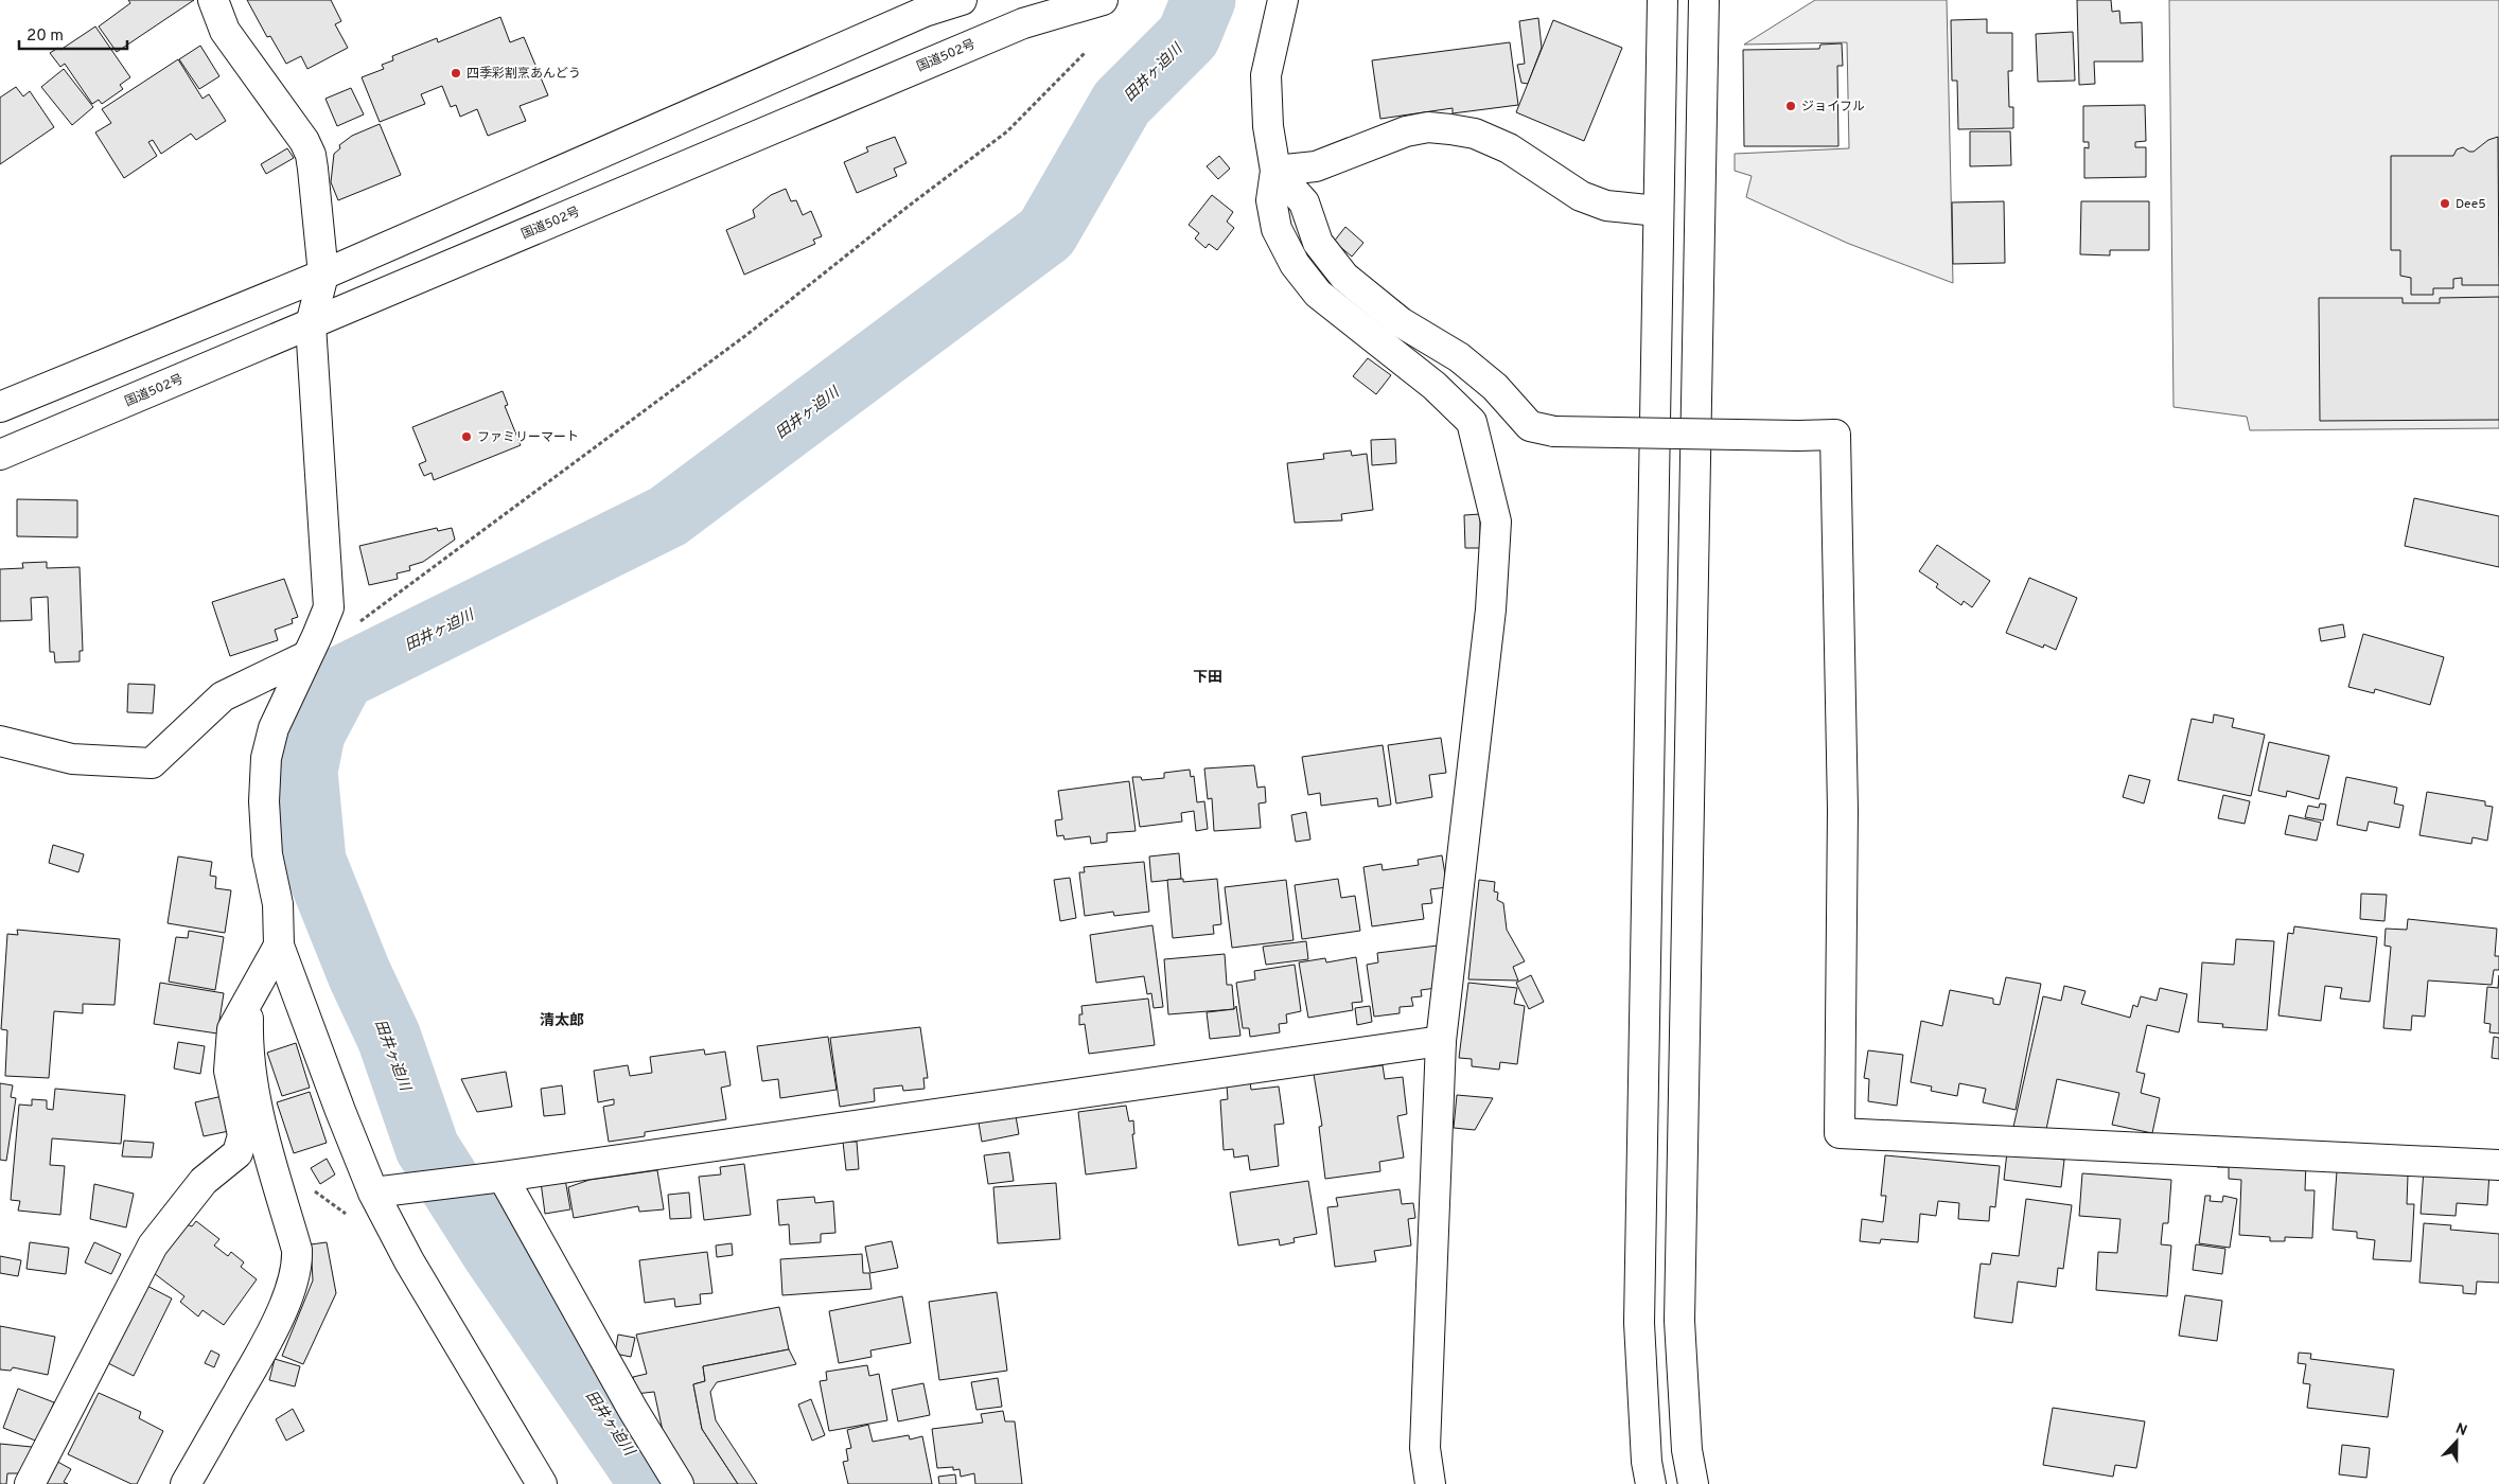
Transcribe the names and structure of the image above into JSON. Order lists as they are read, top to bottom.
{
  "streets": {
    "main road": ["国道502号"]
  },
  "districts": ["下田", "清太郎"],
  "water": ["田井ヶ迫川"],
  "places": [
    "四季彩割烹あんどう",
    "ジョイフル",
    "Dee5",
    "ファミリーマート"
  ],
  "scale_bar": "20 m",
  "north": "top"
}
